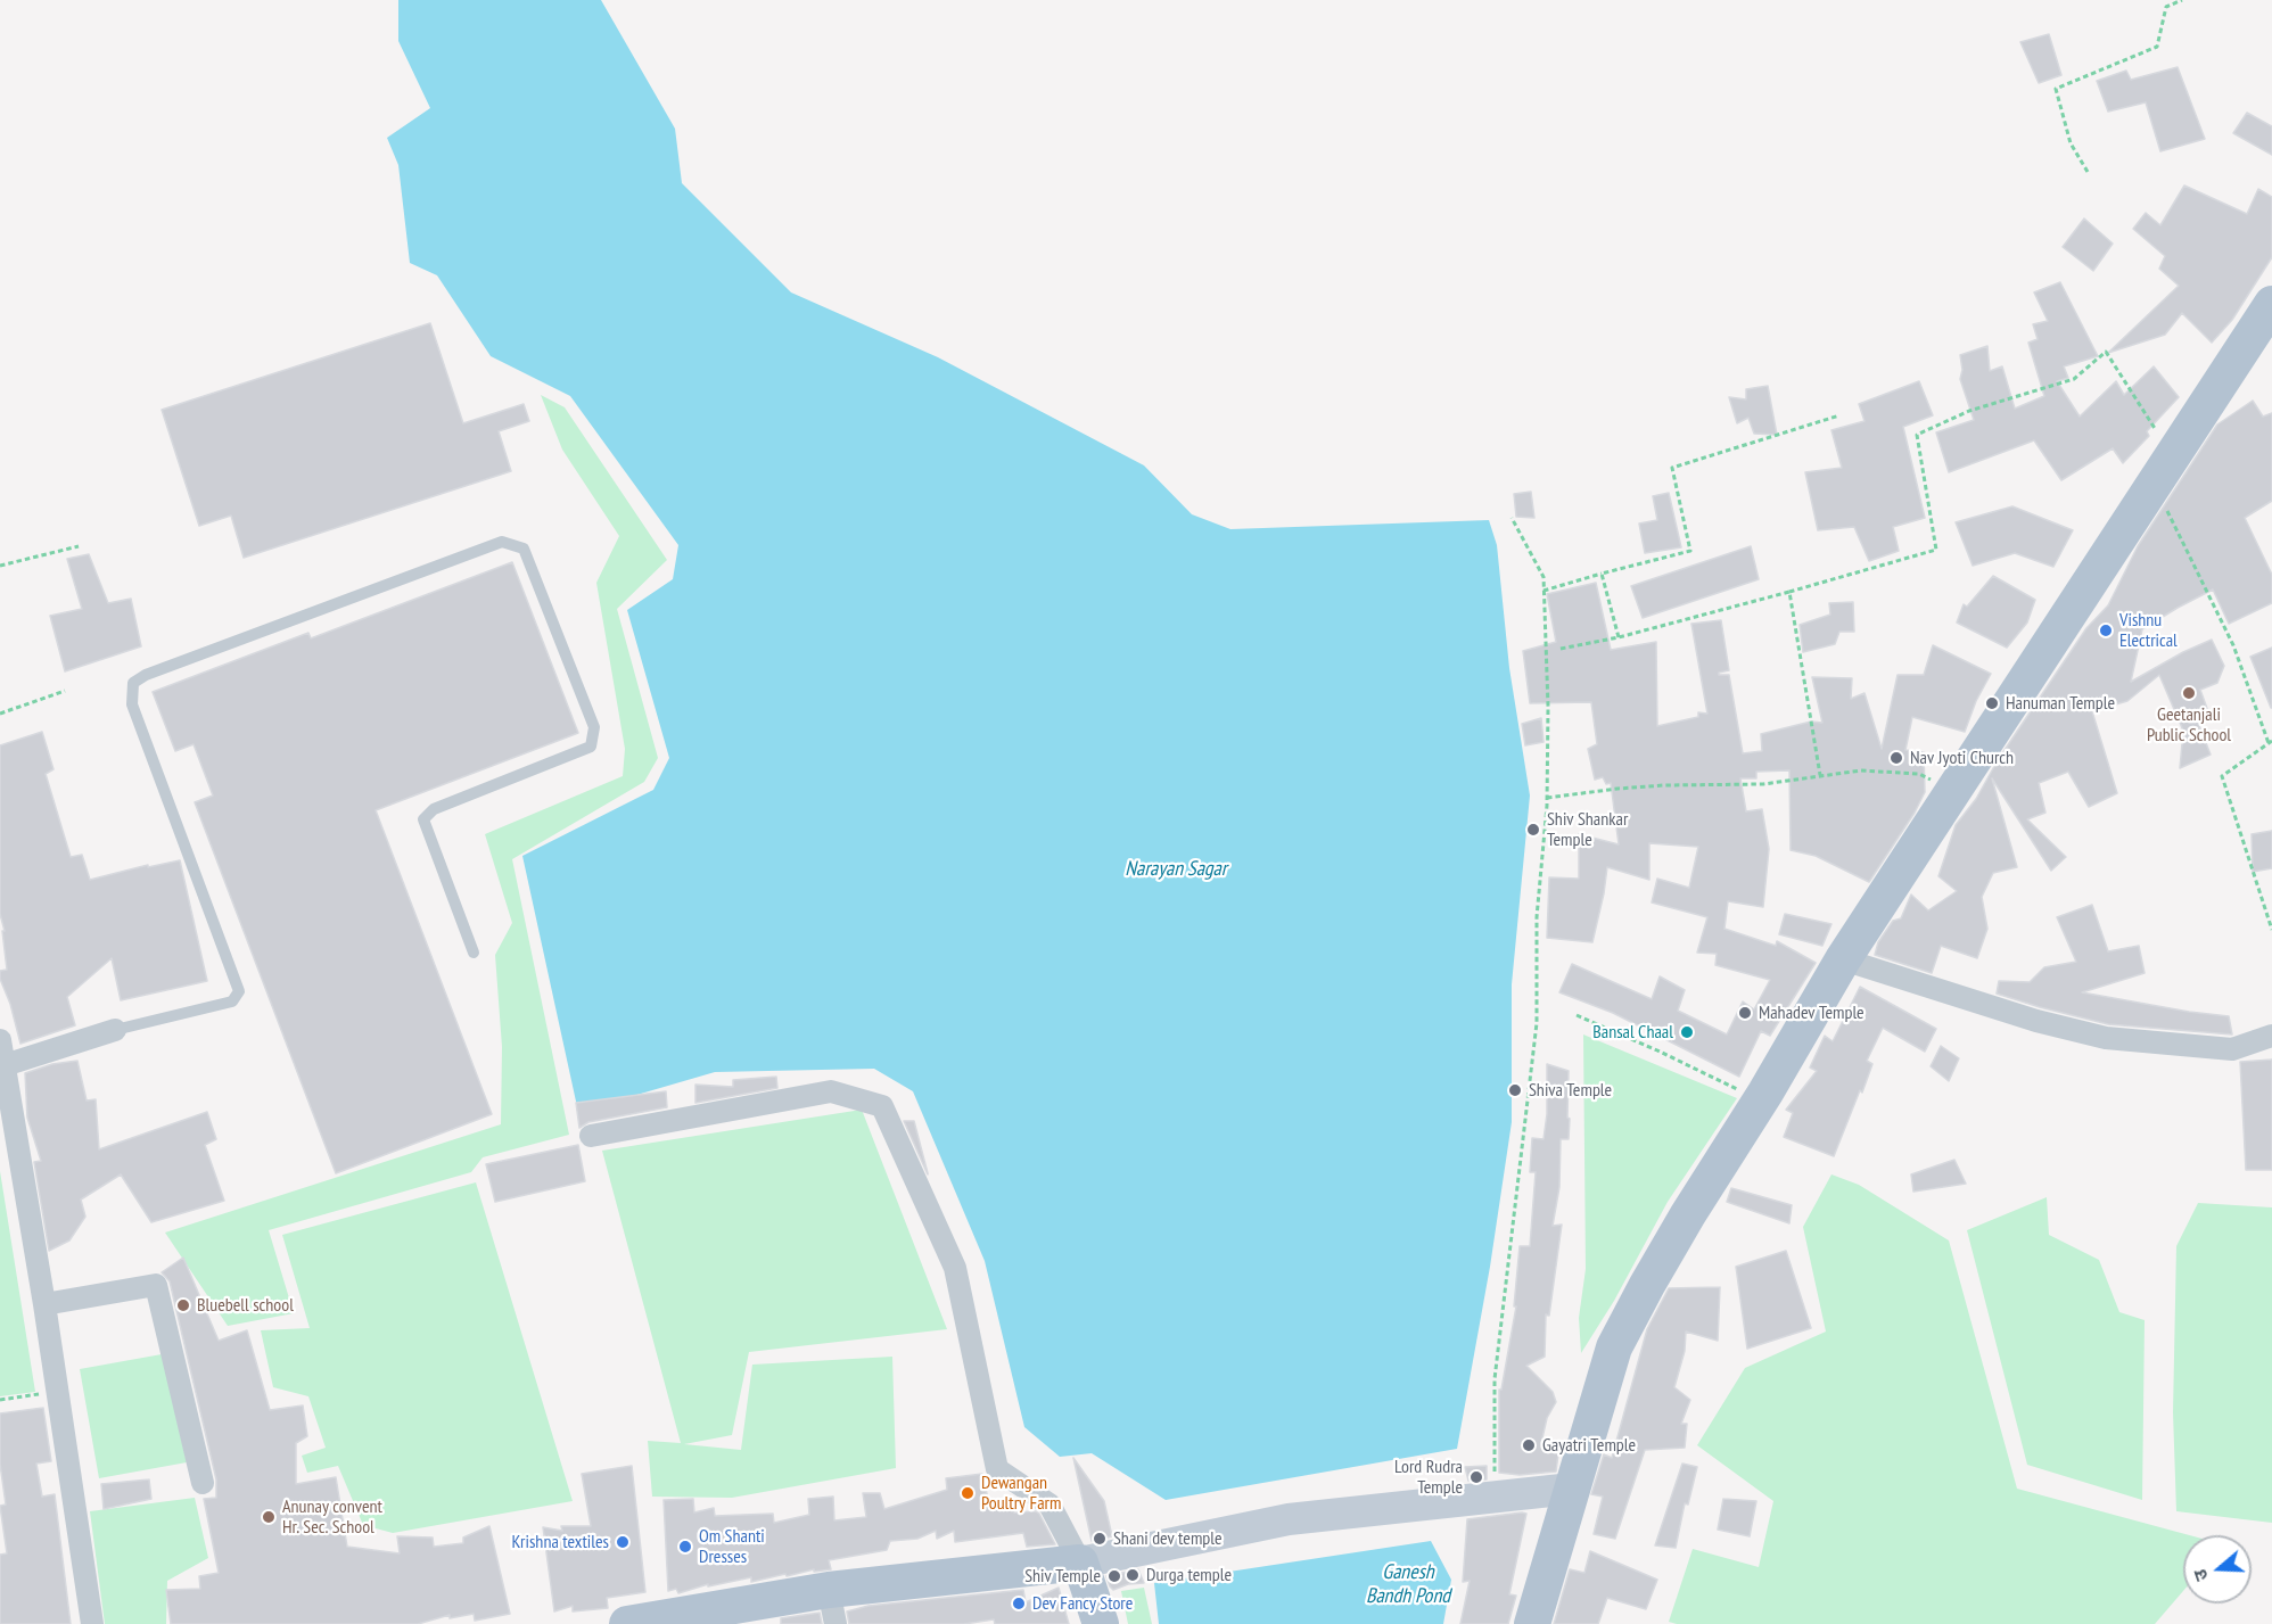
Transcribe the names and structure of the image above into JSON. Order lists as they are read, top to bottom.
{
  "water": ["Narayan Sagar", "Ganesh Bandh Pond"],
  "places": [
    "Vishnu Electrical",
    "Geetanjali Public School",
    "Hanuman Temple",
    "Nav Jyoti Church",
    "Shiv Shankar Temple",
    "Mahadev Temple",
    "Bansal Chaal",
    "Shiva Temple",
    "Bluebell school",
    "Gayatri Temple",
    "Lord Rudra Temple",
    "Dewangan Poultry Farm",
    "Anunay convent Hr. Sec. School",
    "Shani dev temple",
    "Krishna textiles",
    "Om Shanti Dresses",
    "Durga temple",
    "Shiv Temple",
    "Dev Fancy Store"
  ],
  "north": "left"
}
